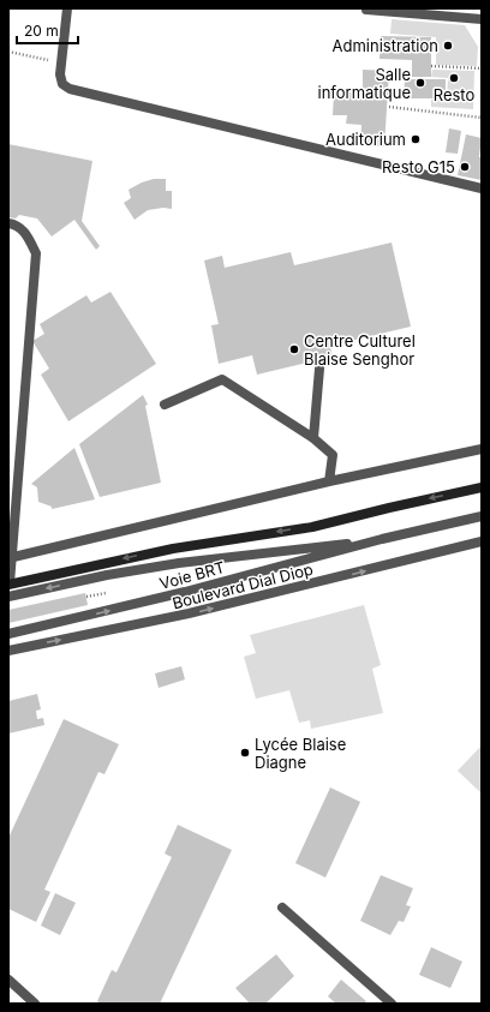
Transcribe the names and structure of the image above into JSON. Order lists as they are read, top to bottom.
{
  "streets": {
    "street": ["Voie BRT", "Boulevard Dial Diop"]
  },
  "one_way": ["Boulevard Dial Diop"],
  "places": [
    "Administration",
    "Resto",
    "Salle informatique",
    "Auditorium",
    "Resto G15",
    "Centre Culturel Blaise Senghor",
    "Lycée Blaise Diagne"
  ],
  "scale_bar": "20 m"
}
